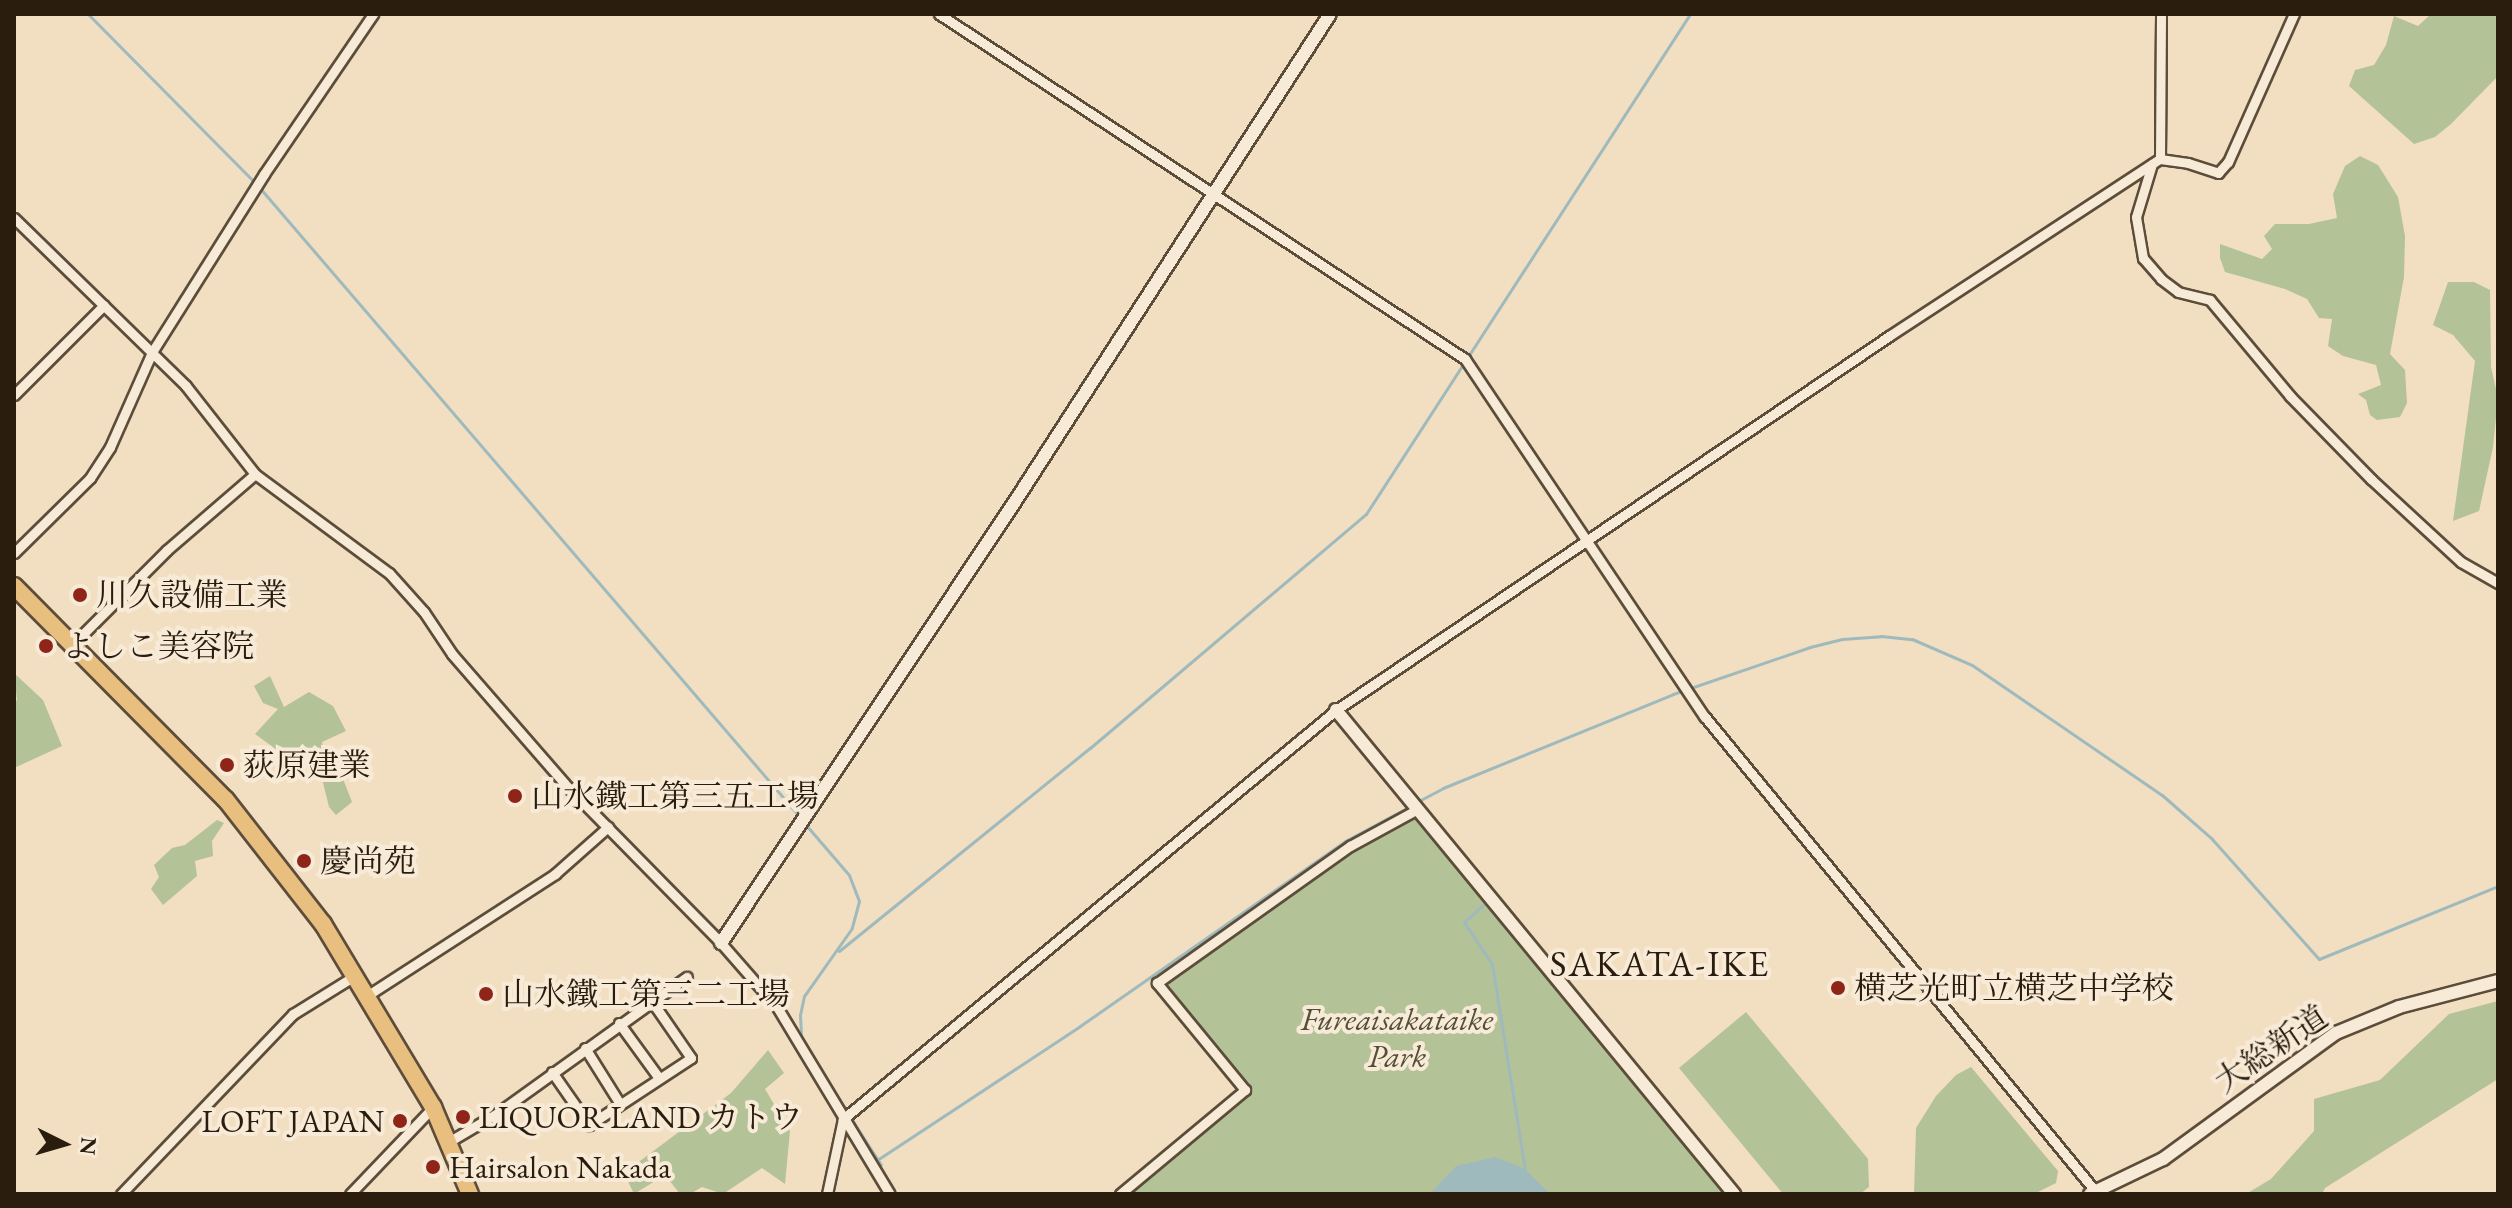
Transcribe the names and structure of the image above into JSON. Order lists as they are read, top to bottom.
{
  "streets": {
    "street": ["大総新道"]
  },
  "districts": ["SAKATA-IKE"],
  "parks": ["Fureaisakataike Park"],
  "places": [
    "川久設備工業",
    "よしこ美容院",
    "荻原建業",
    "山水鐵工第三五工場",
    "慶尚苑",
    "横芝光町立横芝中学校",
    "山水鐵工第三二工場",
    "LIQUOR LAND カトウ",
    "LOFT JAPAN",
    "Hairsalon Nakada"
  ],
  "north": "right"
}
